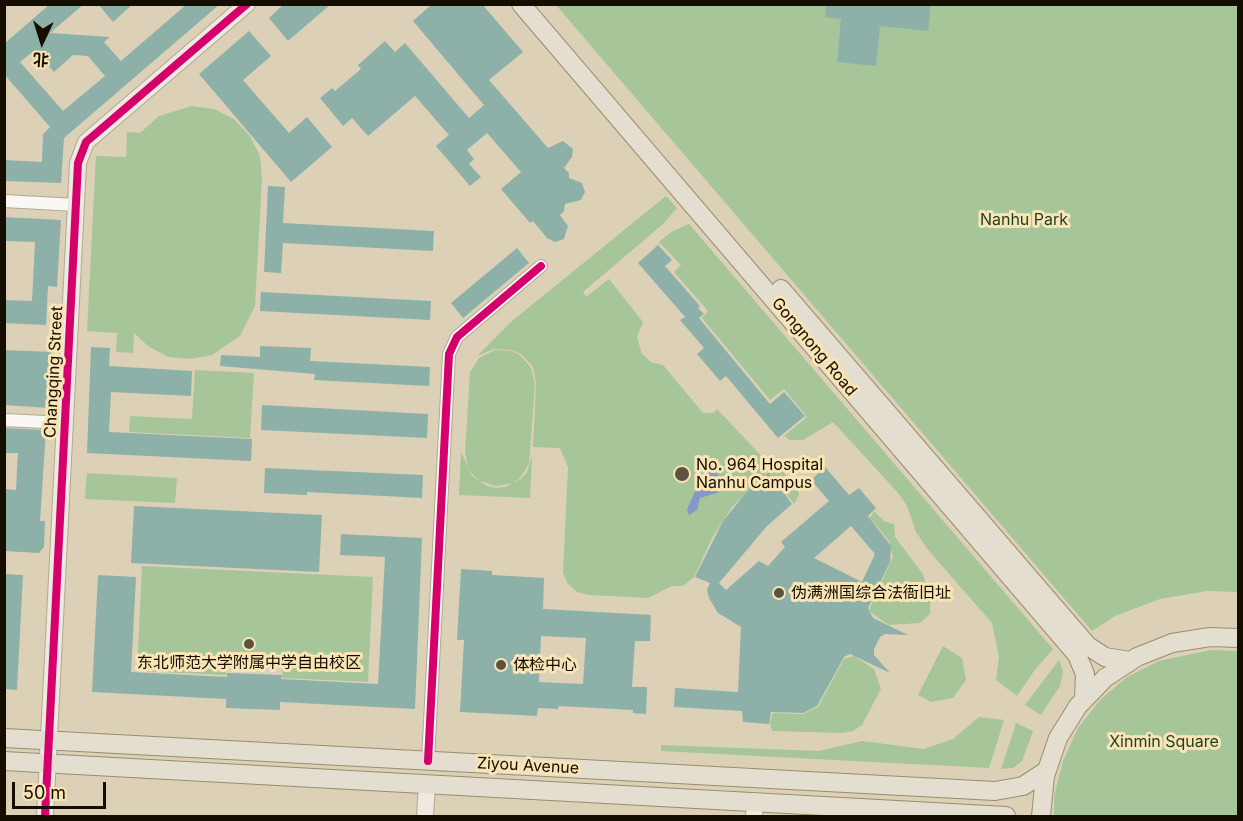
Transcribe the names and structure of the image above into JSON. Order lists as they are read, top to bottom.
{
  "streets": {
    "main road": ["Gongnong Road", "Ziyou Avenue"],
    "street": ["Changqing Street"]
  },
  "crossings": [
    ["Changqing Street", "Ziyou Avenue"]
  ],
  "parks": ["Nanhu Park", "Xinmin Square"],
  "places": [
    "No. 964 Hospital Nanhu Campus",
    "伪满洲国综合法衙旧址",
    "东北师范大学附属中学自由校区",
    "体检中心"
  ],
  "scale_bar": "50 m",
  "north": "bottom"
}
